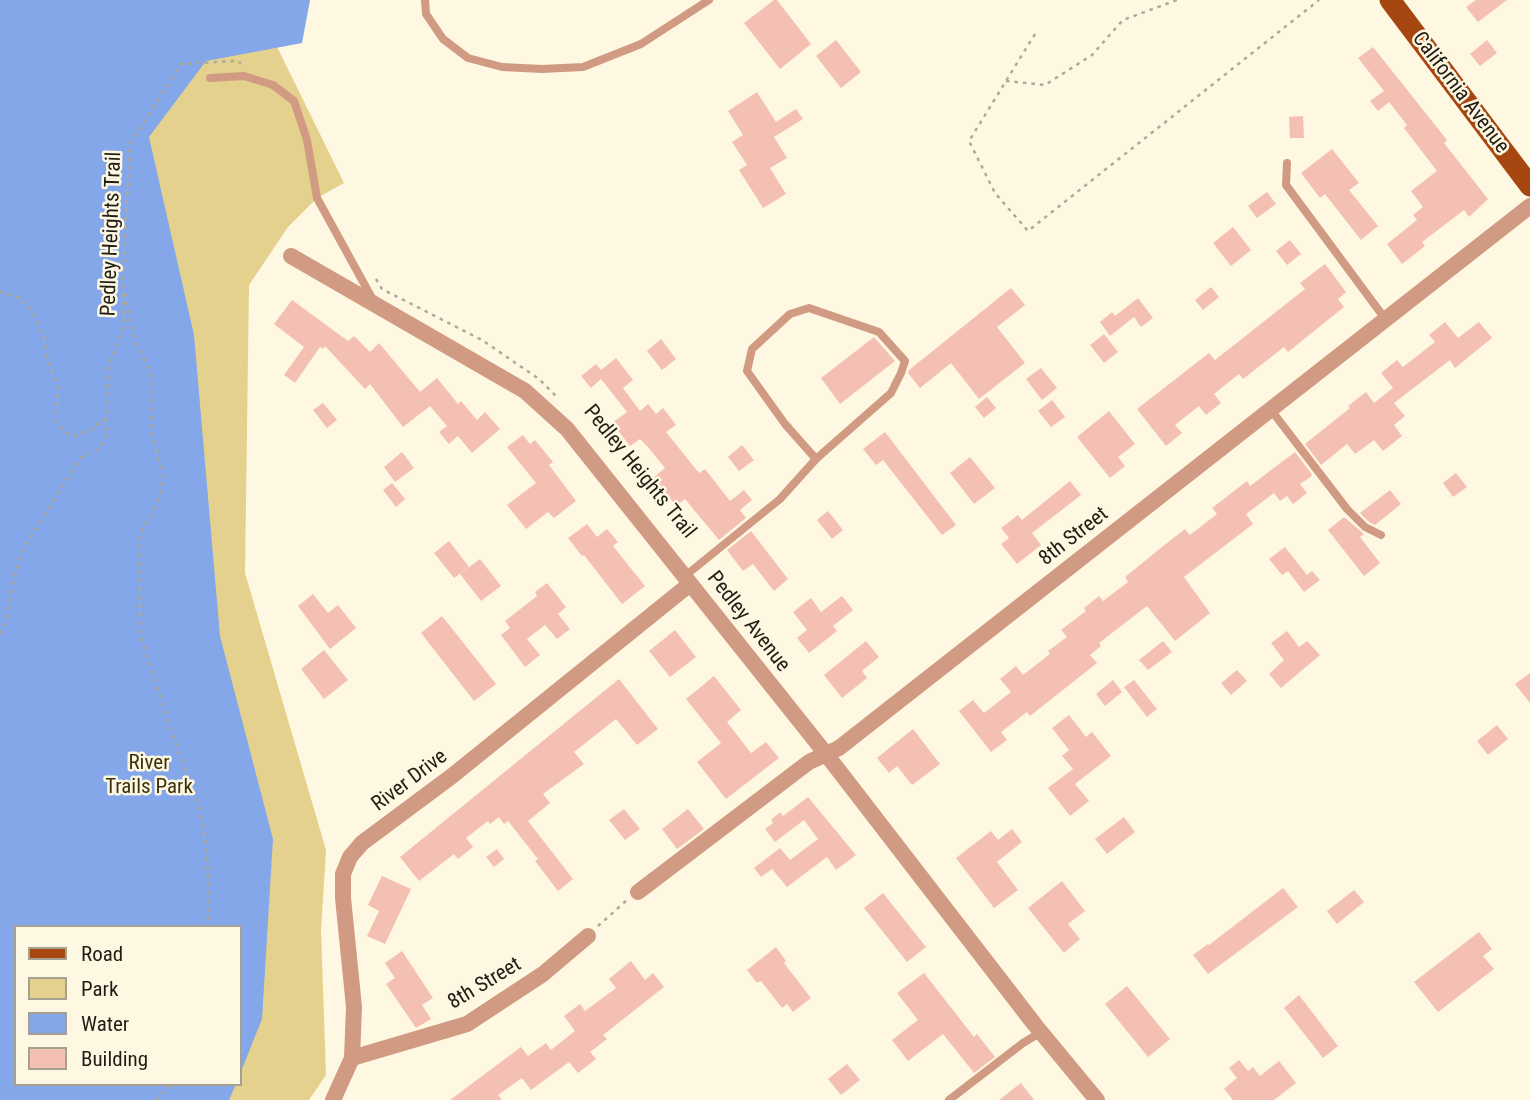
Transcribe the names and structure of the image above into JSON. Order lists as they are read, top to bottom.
{
  "streets": {
    "main road": ["California Avenue"],
    "street": ["8th Street", "Pedley Avenue", "River Drive"],
    "path": ["Pedley Heights Trail"]
  },
  "crossings": [
    ["8th Street", "Pedley Avenue"],
    ["8th Street", "River Drive"],
    ["Pedley Avenue", "River Drive"]
  ],
  "parks": ["River Trails Park"],
  "legend": [
    "Road",
    "Park",
    "Water",
    "Building"
  ]
}
